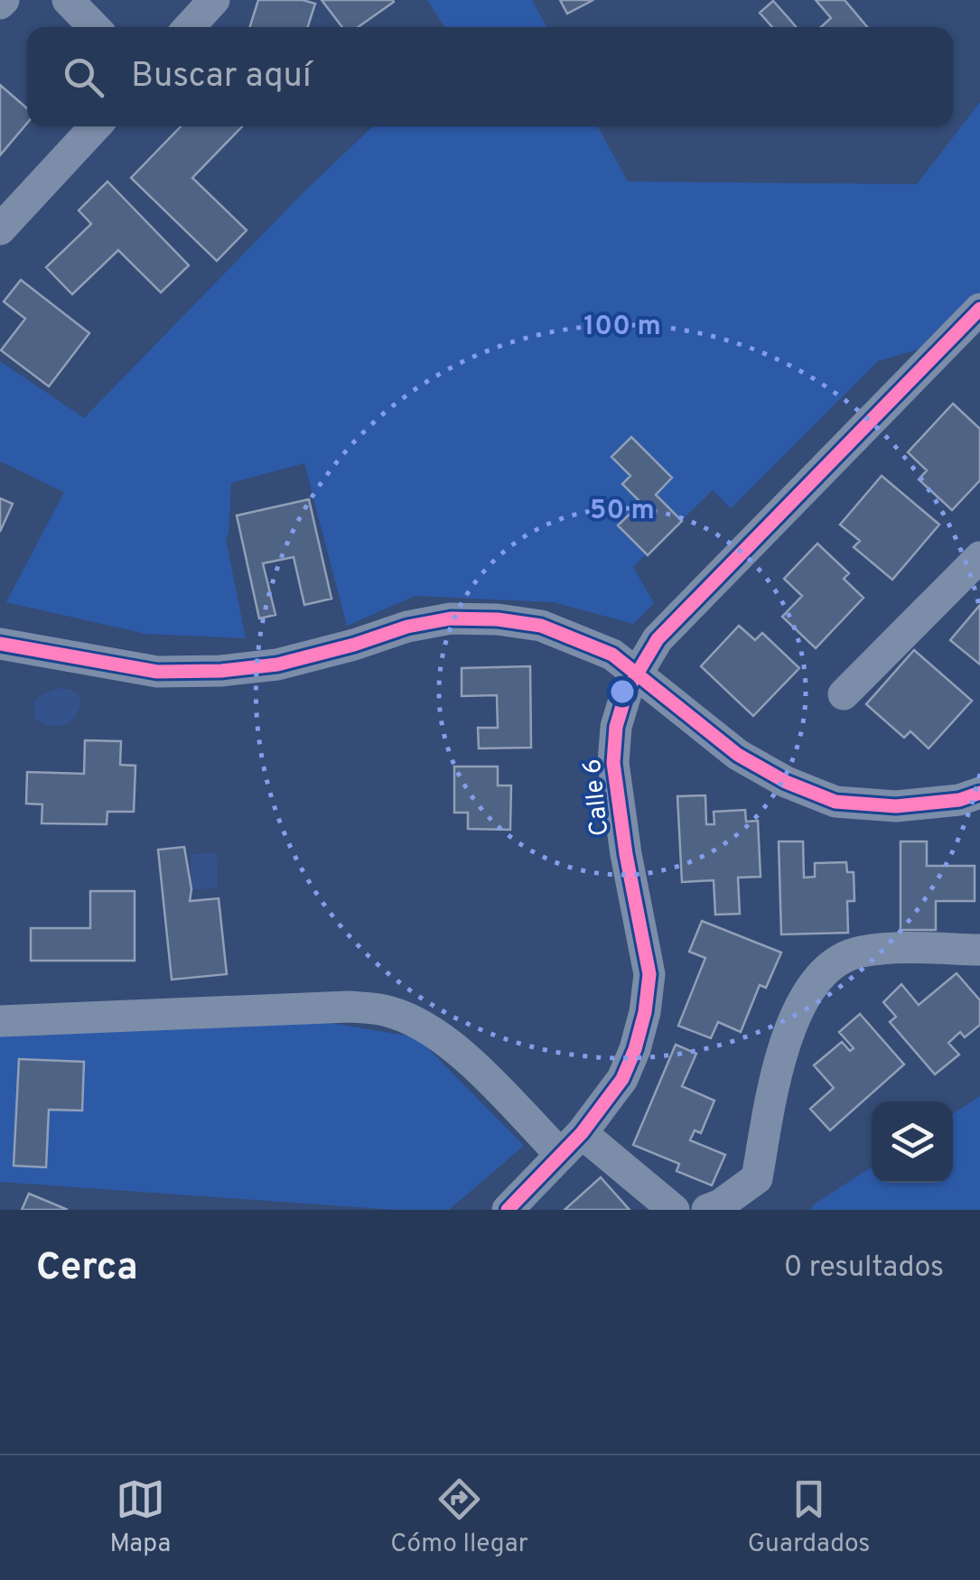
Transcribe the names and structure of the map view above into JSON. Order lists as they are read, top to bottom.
{
  "streets": {
    "street": ["Calle 6"]
  },
  "page": {
    "search": "Buscar aquí",
    "heading": ["Cerca", "0 resultados"],
    "nav": ["Mapa", "Cómo llegar", "Guardados"]
  },
  "rings": ["100 m", "50 m"]
}
